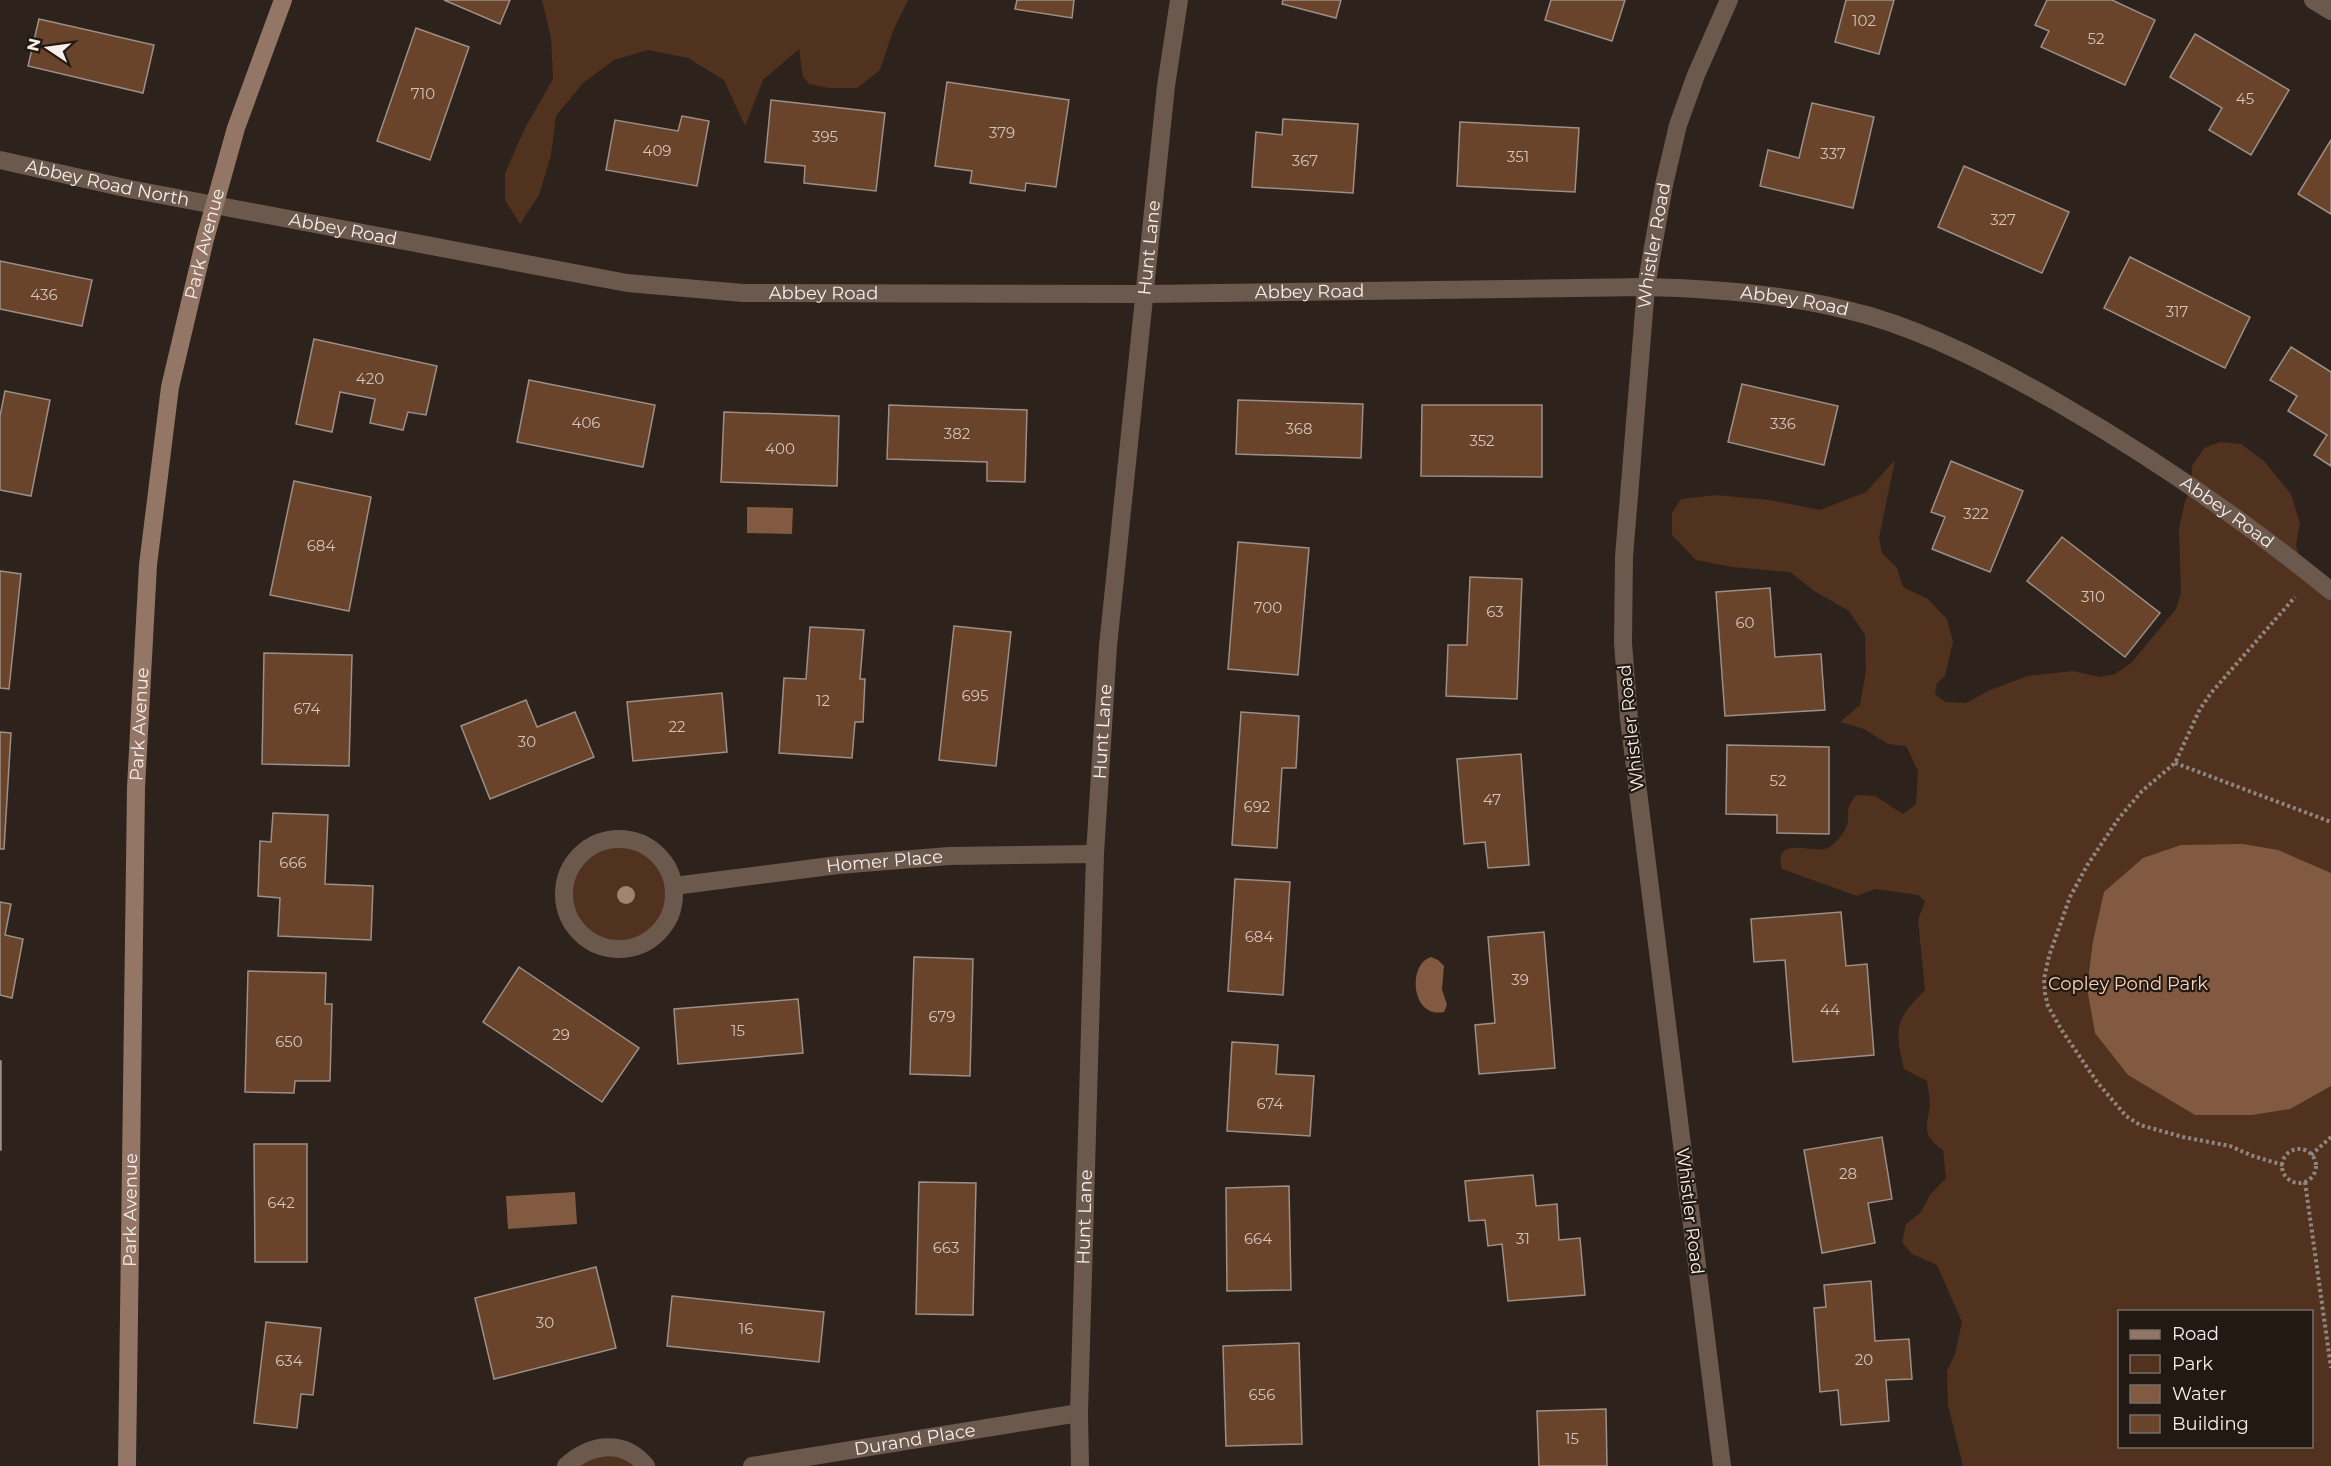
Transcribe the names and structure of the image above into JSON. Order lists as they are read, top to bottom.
{
  "streets": {
    "street": [
      "Abbey Road North",
      "Abbey Road",
      "Park Avenue",
      "Whistler Road",
      "Hunt Lane",
      "Homer Place",
      "Durand Place"
    ]
  },
  "crossings": [
    ["Abbey Road North", "Abbey Road"],
    ["Abbey Road North", "Park Avenue"],
    ["Abbey Road", "Park Avenue"],
    ["Abbey Road", "Whistler Road"],
    ["Abbey Road", "Hunt Lane"],
    ["Hunt Lane", "Homer Place"],
    ["Hunt Lane", "Durand Place"]
  ],
  "parks": ["Copley Pond Park"],
  "house_numbers": [
    "102",
    "52",
    "710",
    "45",
    "379",
    "395",
    "409",
    "337",
    "351",
    "367",
    "327",
    "436",
    "317",
    "420",
    "406",
    "336",
    "368",
    "382",
    "352",
    "400",
    "322",
    "684",
    "310",
    "700",
    "63",
    "60",
    "695",
    "12",
    "674",
    "22",
    "30",
    "52",
    "47",
    "692",
    "666",
    "684",
    "39",
    "44",
    "679",
    "15",
    "29",
    "650",
    "674",
    "28",
    "642",
    "664",
    "31",
    "663",
    "30",
    "16",
    "20",
    "634",
    "656",
    "15"
  ],
  "legend": [
    "Road",
    "Park",
    "Water",
    "Building"
  ],
  "north": "left"
}
